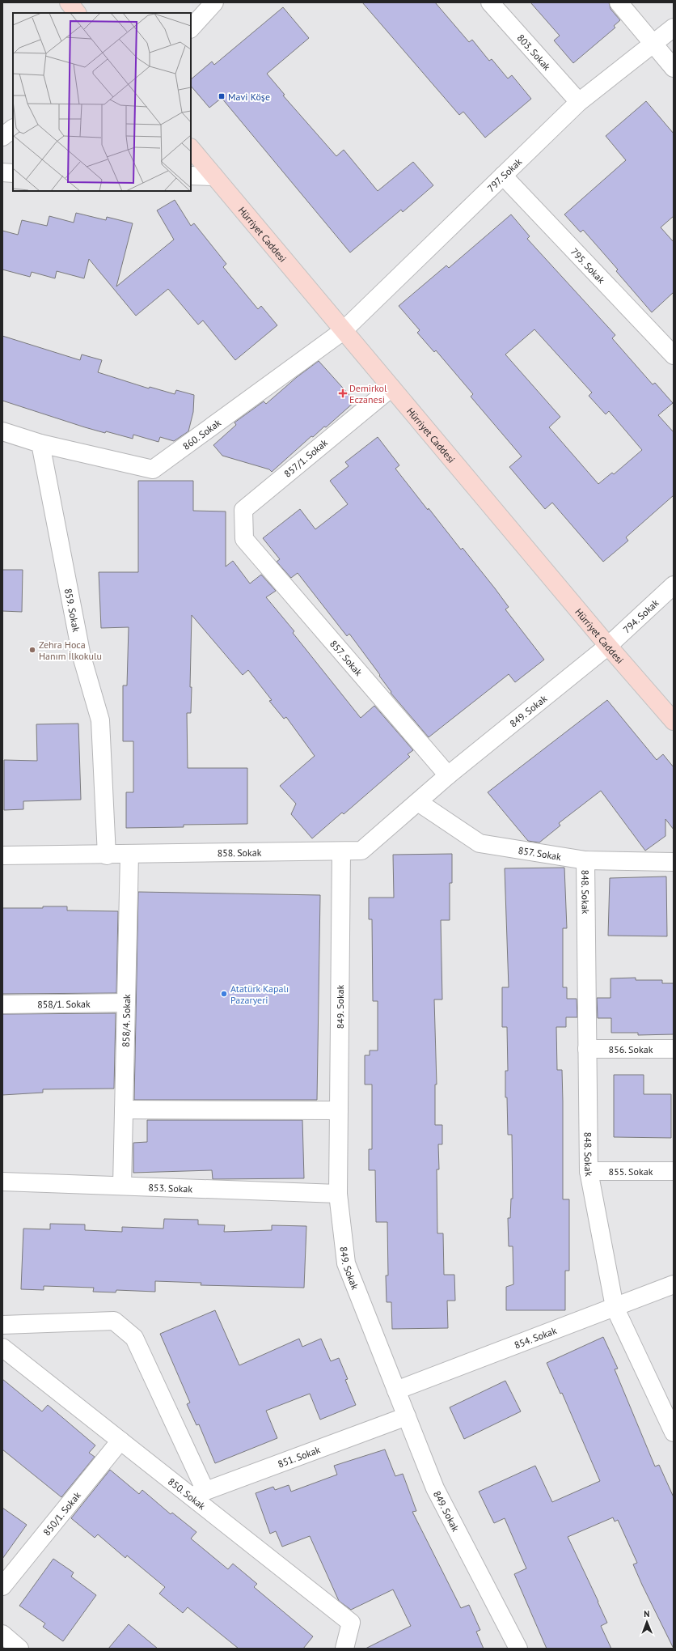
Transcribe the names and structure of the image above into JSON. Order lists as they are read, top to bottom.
{
  "streets": {
    "main road": ["Hürriyet Caddesi"],
    "street": [
      "803. Sokak",
      "797. Sokak",
      "795. Sokak",
      "860. Sokak",
      "857/1. Sokak",
      "859. Sokak",
      "794. Sokak",
      "857. Sokak",
      "849. Sokak",
      "858. Sokak",
      "848. Sokak",
      "858/1. Sokak",
      "858/4. Sokak",
      "856. Sokak",
      "855. Sokak",
      "853. Sokak",
      "854. Sokak",
      "851. Sokak",
      "850. Sokak",
      "850/1. Sokak"
    ]
  },
  "crossings": [
    ["803. Sokak", "797. Sokak"],
    ["797. Sokak", "Hürriyet Caddesi"],
    ["797. Sokak", "795. Sokak"],
    ["797. Sokak", "860. Sokak"],
    ["Hürriyet Caddesi", "860. Sokak"],
    ["Hürriyet Caddesi", "857/1. Sokak"],
    ["Hürriyet Caddesi", "794. Sokak"],
    ["Hürriyet Caddesi", "849. Sokak"],
    ["860. Sokak", "859. Sokak"],
    ["857/1. Sokak", "857. Sokak"],
    ["859. Sokak", "858. Sokak"],
    ["794. Sokak", "849. Sokak"],
    ["857. Sokak", "849. Sokak"],
    ["857. Sokak", "858. Sokak"],
    ["857. Sokak", "848. Sokak"],
    ["849. Sokak", "858. Sokak"],
    ["849. Sokak", "853. Sokak"],
    ["849. Sokak", "854. Sokak"],
    ["849. Sokak", "851. Sokak"],
    ["858. Sokak", "858/4. Sokak"],
    ["848. Sokak", "856. Sokak"],
    ["848. Sokak", "855. Sokak"],
    ["848. Sokak", "854. Sokak"],
    ["858/1. Sokak", "858/4. Sokak"],
    ["858/4. Sokak", "853. Sokak"],
    ["851. Sokak", "850. Sokak"],
    ["850. Sokak", "850/1. Sokak"]
  ],
  "places": {
    "transit": ["Mavi Köşe"],
    "health": ["Demirkol Eczanesi"],
    "other": ["Zehra Hoca Hanım İlkokulu", "Atatürk Kapalı Pazaryeri"]
  },
  "north": "top"
}
